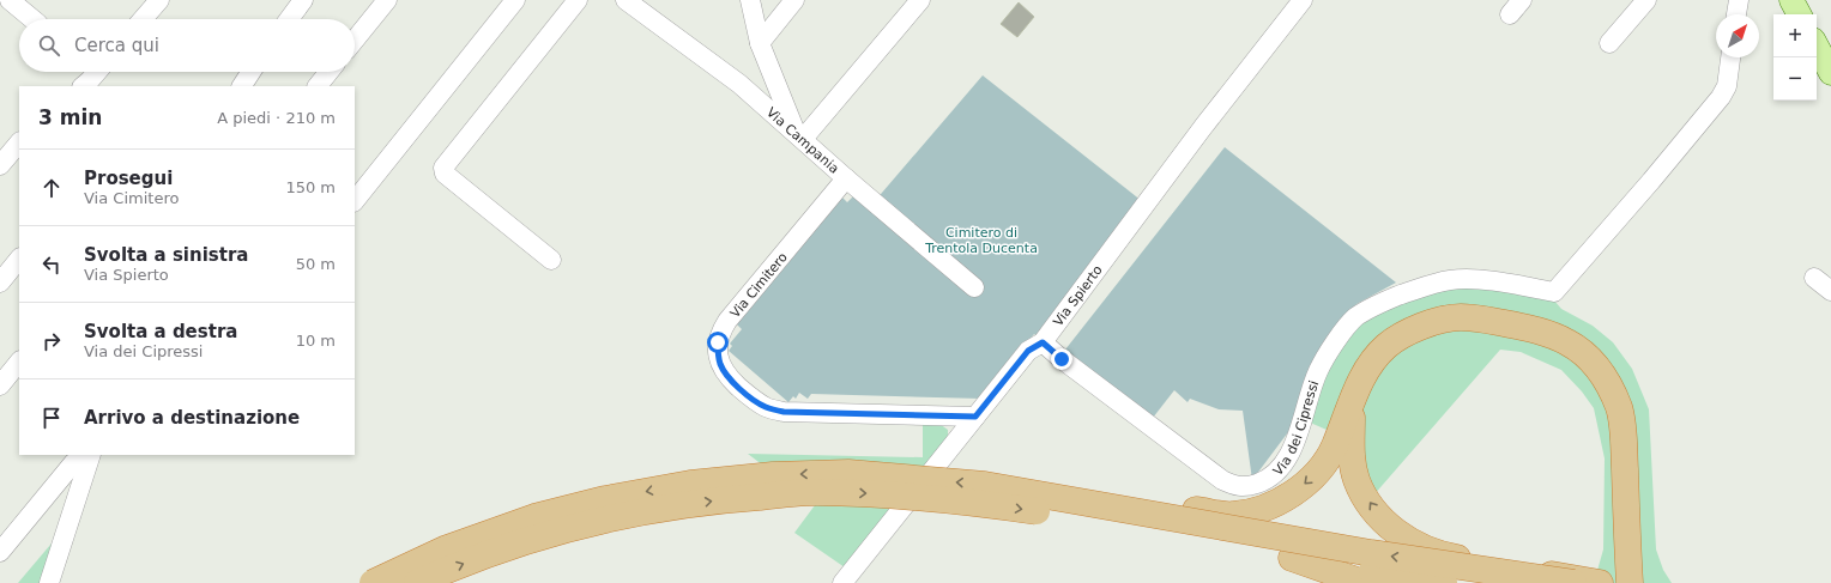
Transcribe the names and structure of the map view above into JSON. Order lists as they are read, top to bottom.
{
  "streets": {
    "street": [
      "Via Campania",
      "Via Cimitero",
      "Via Spierto",
      "Via dei Cipressi"
    ]
  },
  "crossings": [
    ["Via Campania", "Via Cimitero"],
    ["Via Cimitero", "Via Spierto"],
    ["Via Spierto", "Via dei Cipressi"]
  ],
  "parks": ["Cimitero di Trentola Ducenta"],
  "north": "top right",
  "page": {
    "map_buttons": ["+", "−"],
    "search": "Cerca qui",
    "heading": ["3 min", "A piedi · 210 m"],
    "list": [
      ["Prosegui", "Via Cimitero", "150 m"],
      ["Svolta a sinistra", "Via Spierto", "50 m"],
      ["Svolta a destra", "Via dei Cipressi", "10 m"],
      "Arrivo a destinazione"
    ]
  }
}
